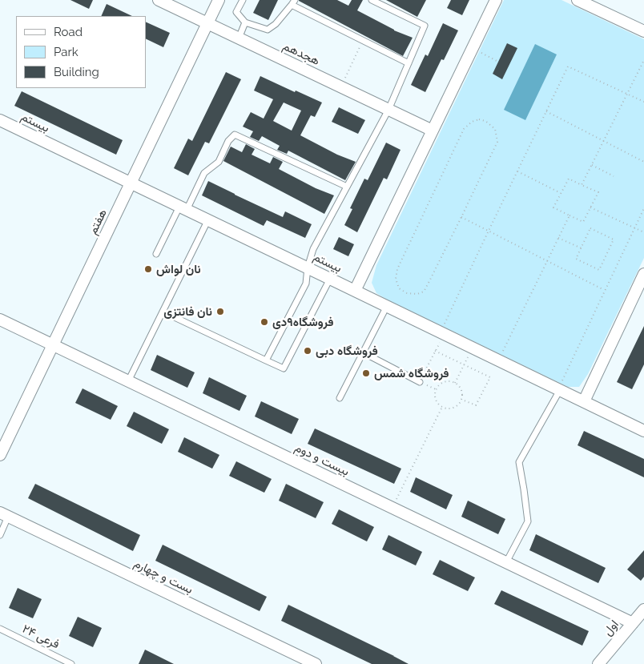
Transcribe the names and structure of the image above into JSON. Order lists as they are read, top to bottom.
{
  "streets": {
    "street": [
      "هجدهم",
      "بیستم",
      "هفتم",
      "بیست و دوم",
      "بست و چهارم",
      "اول"
    ],
    "lane": ["فرعی ۲۴"]
  },
  "crossings": [
    ["هجدهم", "هفتم"],
    ["بیستم", "هفتم"],
    ["هفتم", "بیست و دوم"],
    ["بیست و دوم", "اول"]
  ],
  "places": [
    "نان لواش",
    "نان فانتزی",
    "فروشگاه۹دی",
    "فروشگاه دبی",
    "فروشگاه شمس"
  ],
  "legend": ["Road", "Park", "Building"]
}
